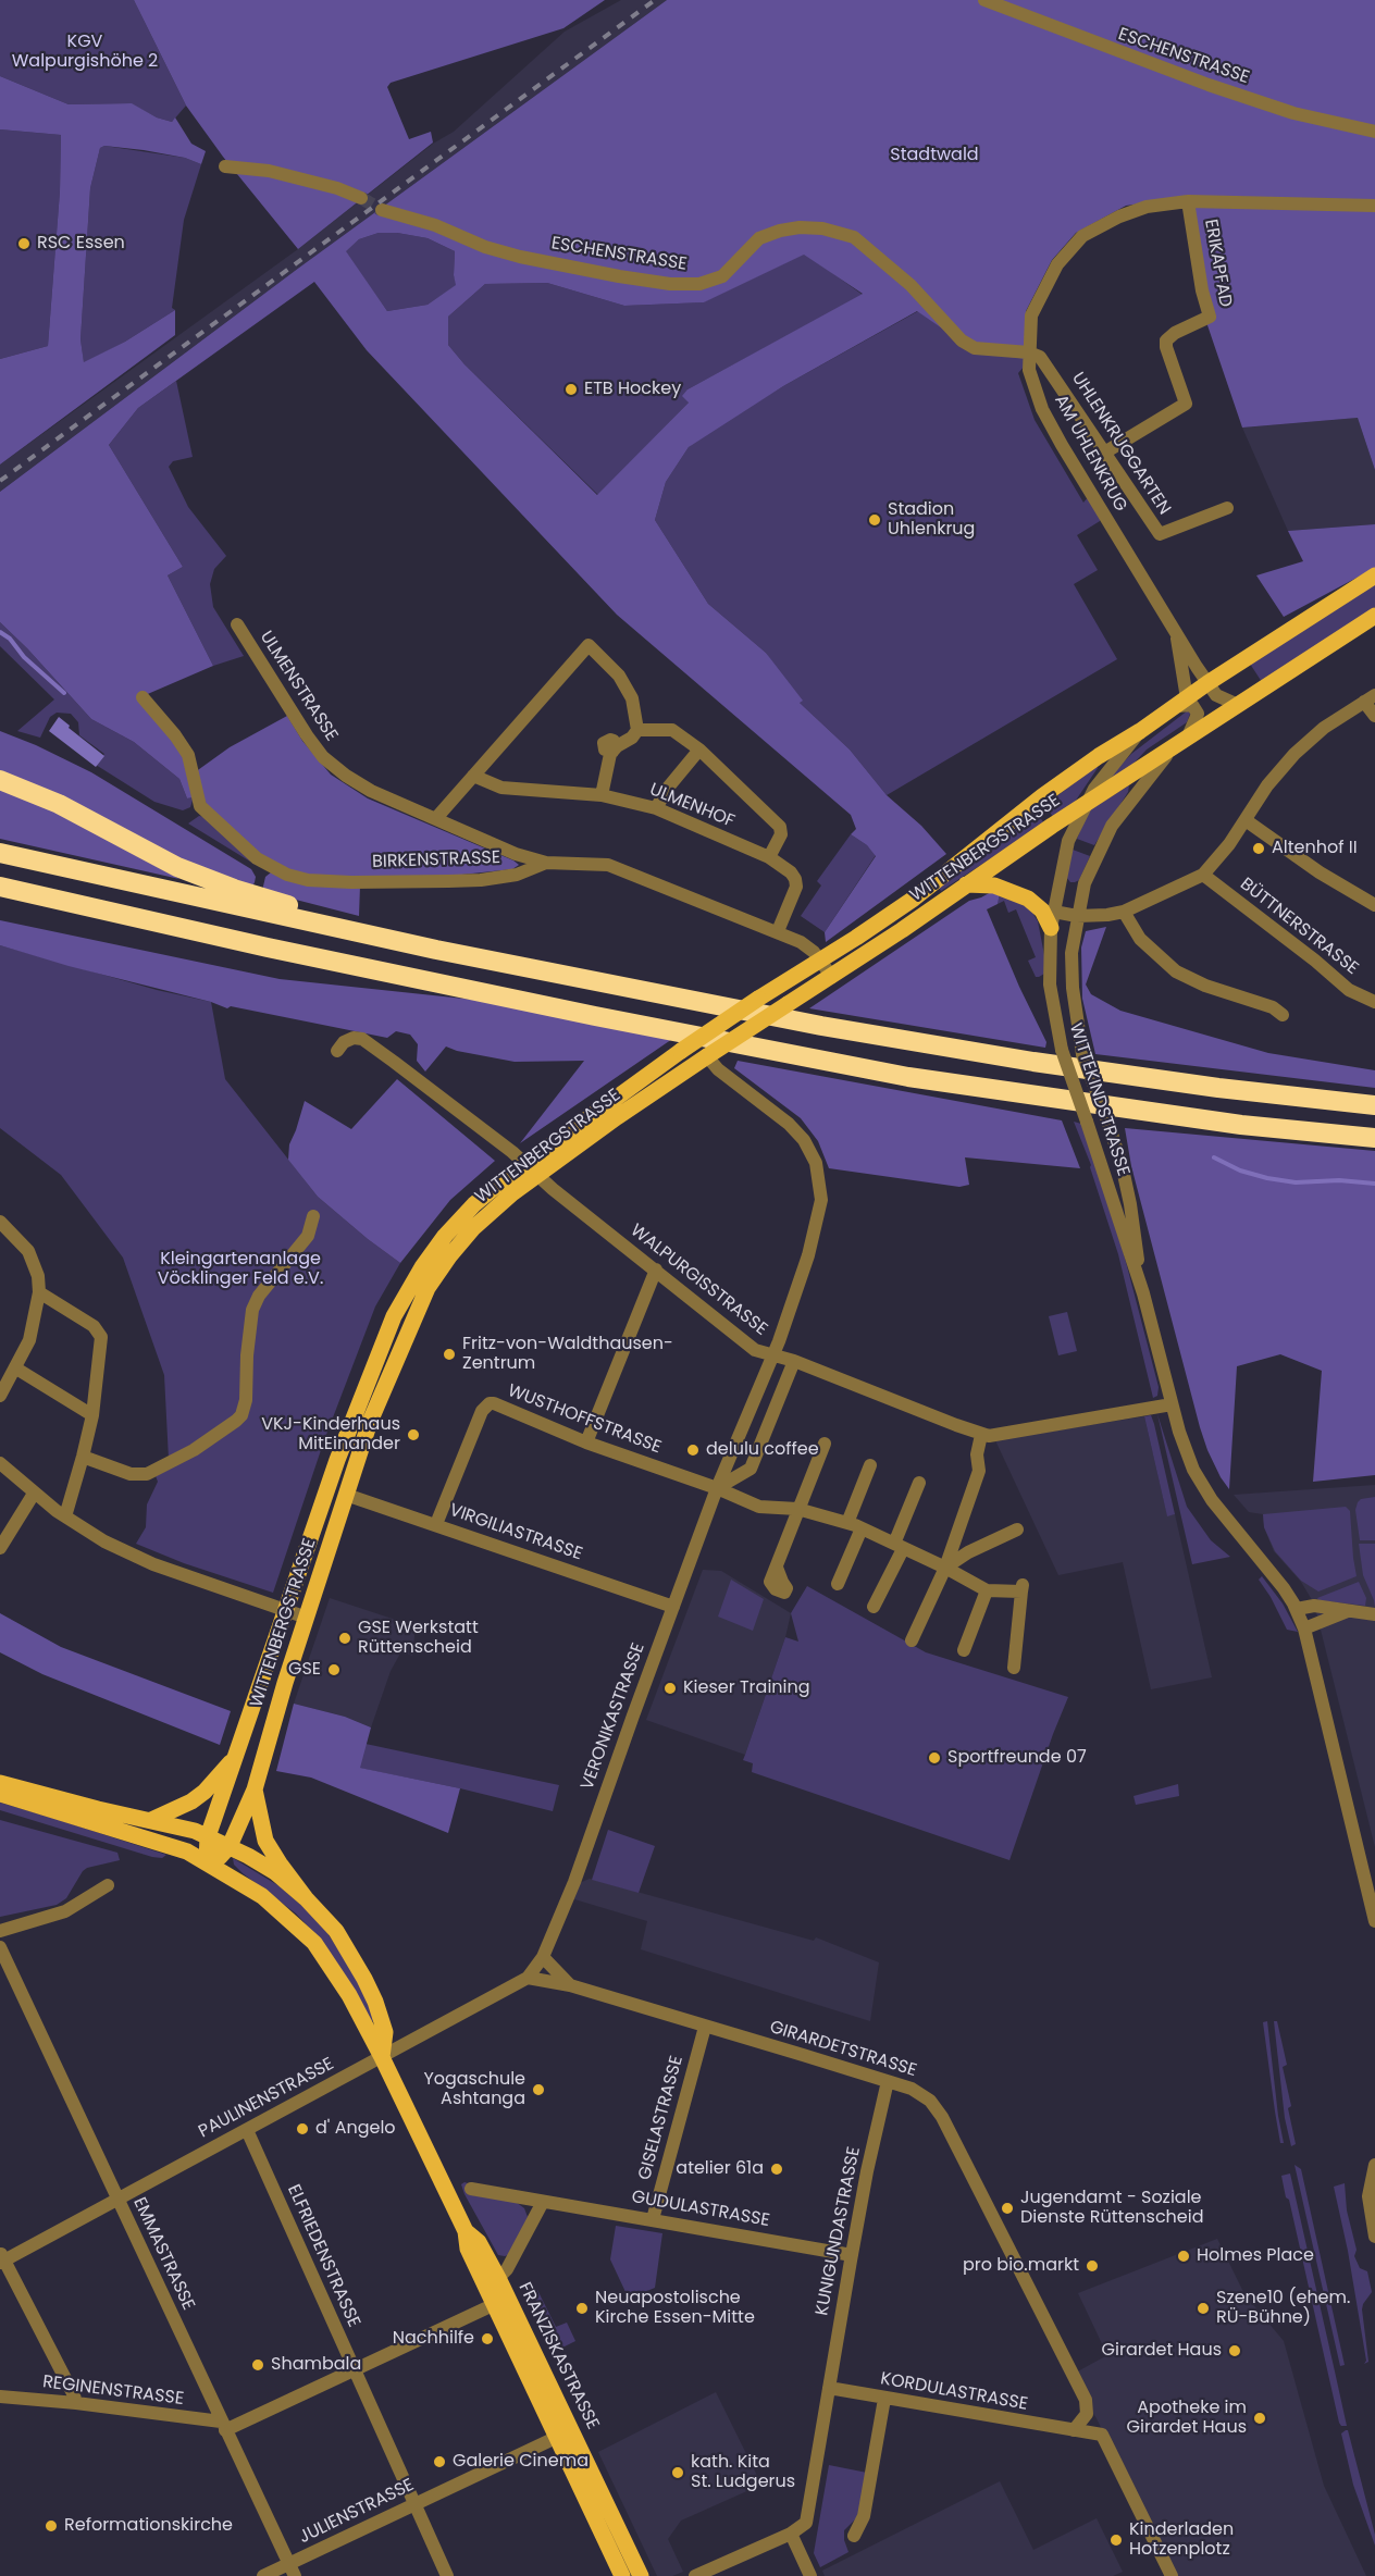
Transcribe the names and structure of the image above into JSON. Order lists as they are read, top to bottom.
{
  "streets": {
    "main road": ["WITTENBERGSTRASSE", "FRANZISKASTRASSE"],
    "street": [
      "ESCHENSTRASSE",
      "ERIKAPFAD",
      "UHLENKRUGGARTEN",
      "AM UHLENKRUG",
      "ULMENSTRASSE",
      "ULMENHOF",
      "BIRKENSTRASSE",
      "BÜTTNERSTRASSE",
      "WITTEKINDSTRASSE",
      "WALPURGISSTRASSE",
      "WUSTHOFFSTRASSE",
      "VIRGILIASTRASSE",
      "VERONIKASTRASSE",
      "GIRARDETSTRASSE",
      "PAULINENSTRASSE",
      "GISELASTRASSE",
      "GUDULASTRASSE",
      "KUNIGUNDASTRASSE",
      "EMMASTRASSE",
      "ELFRIEDENSTRASSE",
      "REGINENSTRASSE",
      "KORDULASTRASSE",
      "JULIENSTRASSE"
    ]
  },
  "crossings": [
    ["ESCHENSTRASSE", "UHLENKRUGGARTEN"],
    ["ESCHENSTRASSE", "AM UHLENKRUG"],
    ["ERIKAPFAD", "UHLENKRUGGARTEN"],
    ["ERIKAPFAD", "AM UHLENKRUG"],
    ["UHLENKRUGGARTEN", "AM UHLENKRUG"],
    ["AM UHLENKRUG", "WITTENBERGSTRASSE"],
    ["ULMENSTRASSE", "BIRKENSTRASSE"],
    ["ULMENHOF", "BIRKENSTRASSE"],
    ["WITTENBERGSTRASSE", "BIRKENSTRASSE"],
    ["WITTENBERGSTRASSE", "WITTEKINDSTRASSE"],
    ["WITTENBERGSTRASSE", "WALPURGISSTRASSE"],
    ["WITTENBERGSTRASSE", "VIRGILIASTRASSE"],
    ["WITTENBERGSTRASSE", "VERONIKASTRASSE"],
    ["WITTENBERGSTRASSE", "FRANZISKASTRASSE"],
    ["WITTEKINDSTRASSE", "WALPURGISSTRASSE"],
    ["WALPURGISSTRASSE", "VERONIKASTRASSE"],
    ["WUSTHOFFSTRASSE", "VIRGILIASTRASSE"],
    ["WUSTHOFFSTRASSE", "VERONIKASTRASSE"],
    ["VIRGILIASTRASSE", "VERONIKASTRASSE"],
    ["VERONIKASTRASSE", "GIRARDETSTRASSE"],
    ["VERONIKASTRASSE", "PAULINENSTRASSE"],
    ["GIRARDETSTRASSE", "PAULINENSTRASSE"],
    ["GIRARDETSTRASSE", "GISELASTRASSE"],
    ["GIRARDETSTRASSE", "KUNIGUNDASTRASSE"],
    ["GIRARDETSTRASSE", "KORDULASTRASSE"],
    ["PAULINENSTRASSE", "EMMASTRASSE"],
    ["PAULINENSTRASSE", "ELFRIEDENSTRASSE"],
    ["PAULINENSTRASSE", "FRANZISKASTRASSE"],
    ["GISELASTRASSE", "GUDULASTRASSE"],
    ["GUDULASTRASSE", "KUNIGUNDASTRASSE"],
    ["KUNIGUNDASTRASSE", "KORDULASTRASSE"],
    ["EMMASTRASSE", "REGINENSTRASSE"],
    ["EMMASTRASSE", "JULIENSTRASSE"],
    ["ELFRIEDENSTRASSE", "JULIENSTRASSE"],
    ["FRANZISKASTRASSE", "JULIENSTRASSE"]
  ],
  "parks": ["KGV Walpurgishöhe 2", "Stadtwald", "Kleingartenanlage Vöcklinger Feld e.V."],
  "places": [
    "RSC Essen",
    "ETB Hockey",
    "Stadion Uhlenkrug",
    "Altenhof II",
    "Fritz-von-Waldthausen- Zentrum",
    "VKJ-Kinderhaus MitEinander",
    "delulu coffee",
    "GSE Werkstatt Rüttenscheid",
    "GSE",
    "Kieser Training",
    "Sportfreunde 07",
    "Yogaschule Ashtanga",
    "d' Angelo",
    "atelier 61a",
    "Jugendamt - Soziale Dienste Rüttenscheid",
    "Holmes Place",
    "pro bio.markt",
    "Neuapostolische Kirche Essen-Mitte",
    "Szene10 (ehem. RÜ-Bühne)",
    "Nachhilfe",
    "Girardet Haus",
    "Shambala",
    "Apotheke im Girardet Haus",
    "Galerie Cinema",
    "kath. Kita St. Ludgerus",
    "Reformationskirche",
    "Kinderladen Hotzenplotz"
  ]
}
